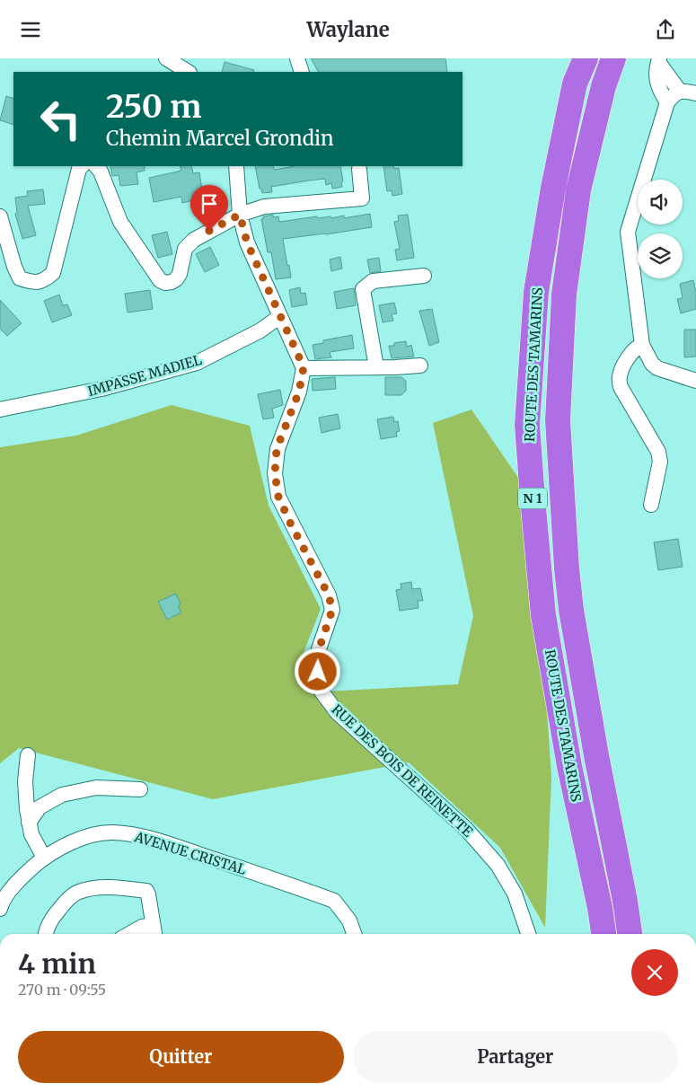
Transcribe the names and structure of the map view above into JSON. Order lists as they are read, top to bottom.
{
  "streets": {
    "highway": ["ROUTE DES TAMARINS", "N 1"],
    "street": ["IMPASSE MADIEL", "RUE DES BOIS DE REINETTE", "AVENUE CRISTAL"]
  },
  "page": {
    "header": "Waylane",
    "turn": ["250 m", "Chemin Marcel Grondin"],
    "heading": ["4 min", "270 m · 09:55"],
    "buttons": ["Quitter", "Partager"]
  }
}
